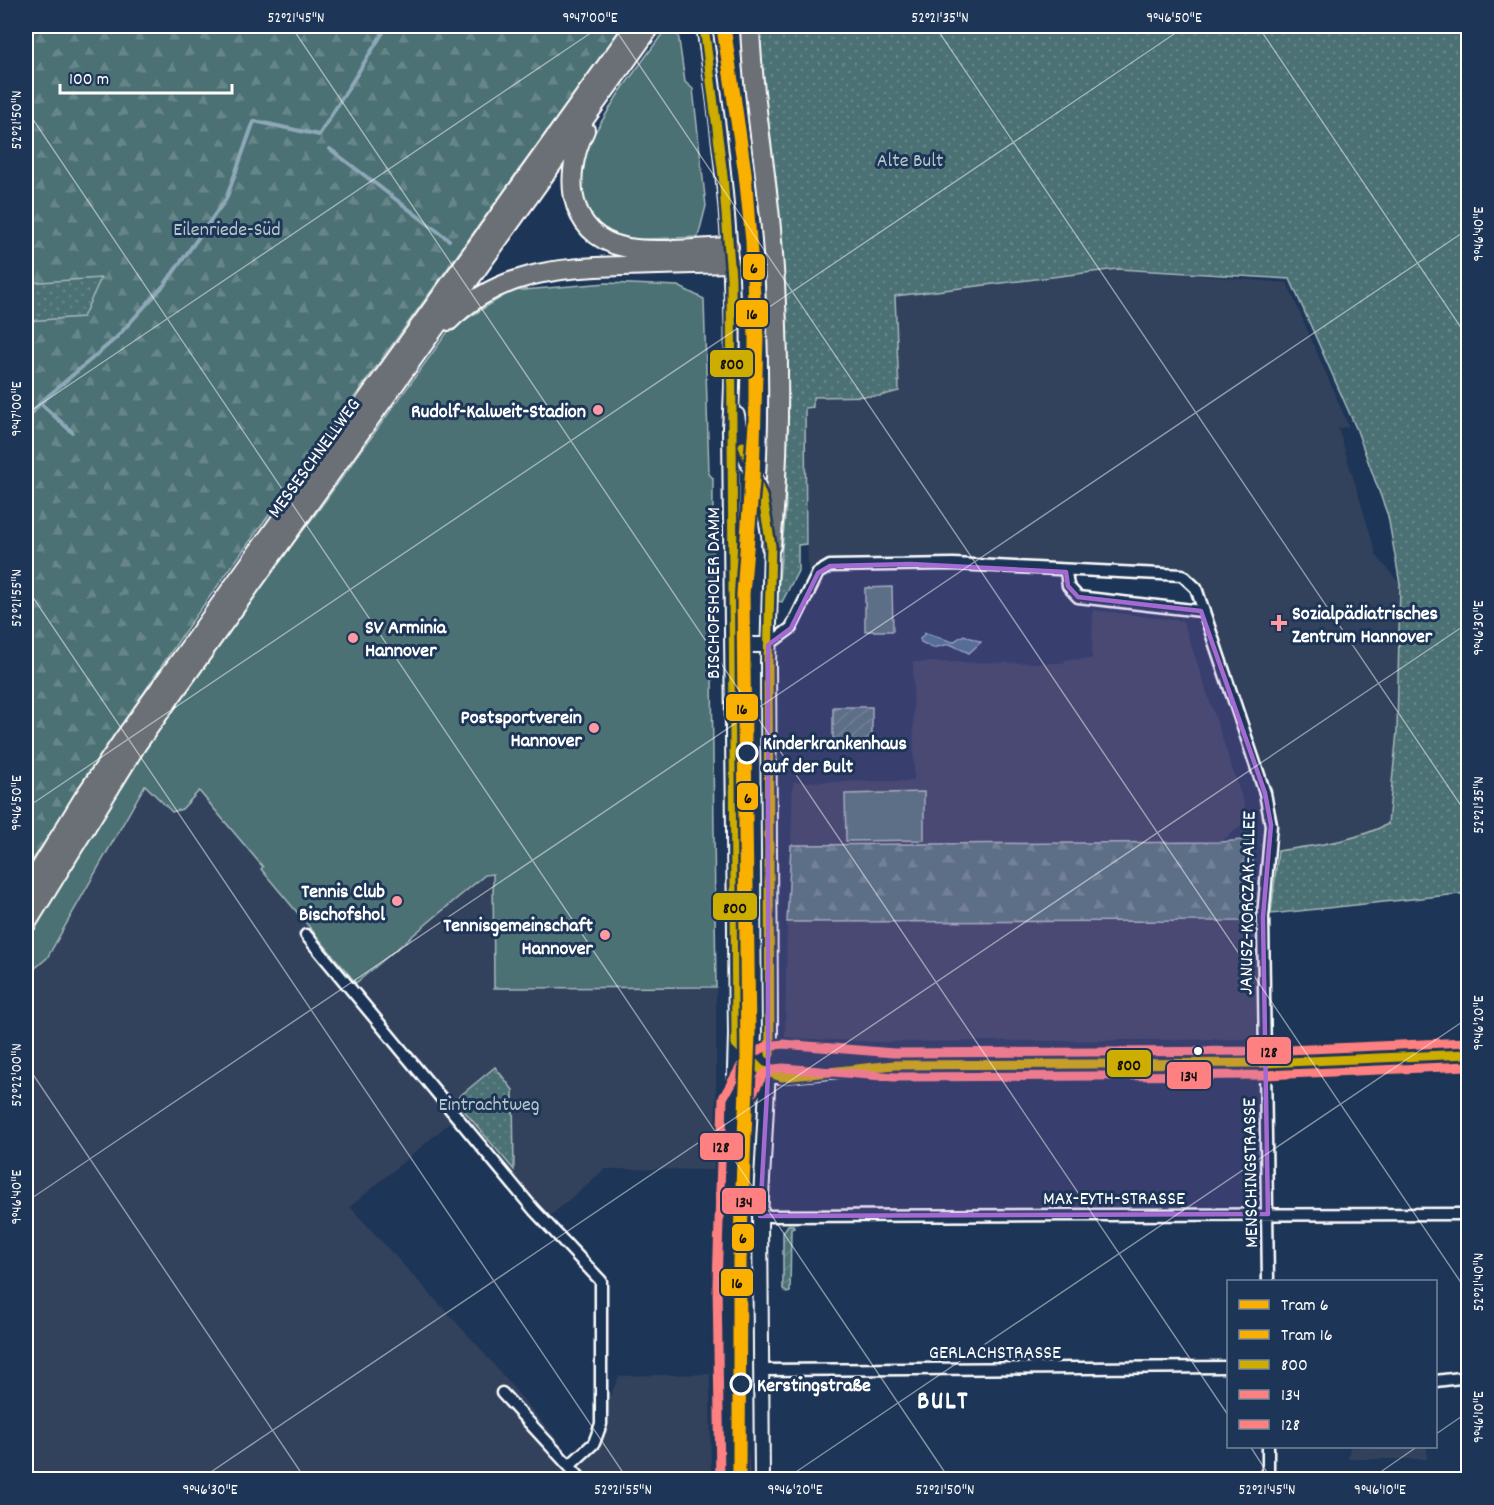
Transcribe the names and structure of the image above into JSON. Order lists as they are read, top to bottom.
{
  "streets": {
    "highway": ["MESSESCHNELLWEG"],
    "main road": ["BISCHOFSHOLER DAMM"],
    "street": [
      "JANUSZ-KORCZAK-ALLEE",
      "MENSCHINGSTRASSE",
      "MAX-EYTH-STRASSE",
      "GERLACHSTRASSE"
    ]
  },
  "crossings": [
    ["BISCHOFSHOLER DAMM", "JANUSZ-KORCZAK-ALLEE"],
    ["BISCHOFSHOLER DAMM", "MAX-EYTH-STRASSE"],
    ["BISCHOFSHOLER DAMM", "GERLACHSTRASSE"],
    ["JANUSZ-KORCZAK-ALLEE", "MENSCHINGSTRASSE"],
    ["MENSCHINGSTRASSE", "MAX-EYTH-STRASSE"]
  ],
  "districts": ["BULT"],
  "parks": ["Alte Bult", "Eilenriede-Süd", "Eintrachtweg"],
  "places": {
    "other": [
      "Rudolf-Kalweit-Stadion",
      "SV Arminia Hannover",
      "Postsportverein Hannover",
      "Kinderkrankenhaus auf der Bult",
      "Tennis Club Bischofshol",
      "Tennisgemeinschaft Hannover",
      "Kerstingstraße"
    ],
    "health": ["Sozialpädiatrisches Zentrum Hannover"]
  },
  "lines": [
    "tram line 6",
    "transit line 800",
    "tram line 16",
    "transit line 128",
    "transit line 134"
  ],
  "legend": [
    "Tram 6",
    "Tram 16",
    "800",
    "134",
    "128"
  ],
  "scale_bar": "100 m",
  "coordinates": [
    "52°21'45\"N",
    "9°47'00\"E",
    "52°21'35\"N",
    "9°46'50\"E",
    "52°21'50\"N",
    "9°46'40\"E",
    "52°21'55\"N",
    "9°46'30\"E",
    "9°46'20\"E",
    "52°22'00\"N",
    "52°21'40\"N",
    "9°46'10\"E"
  ]
}
